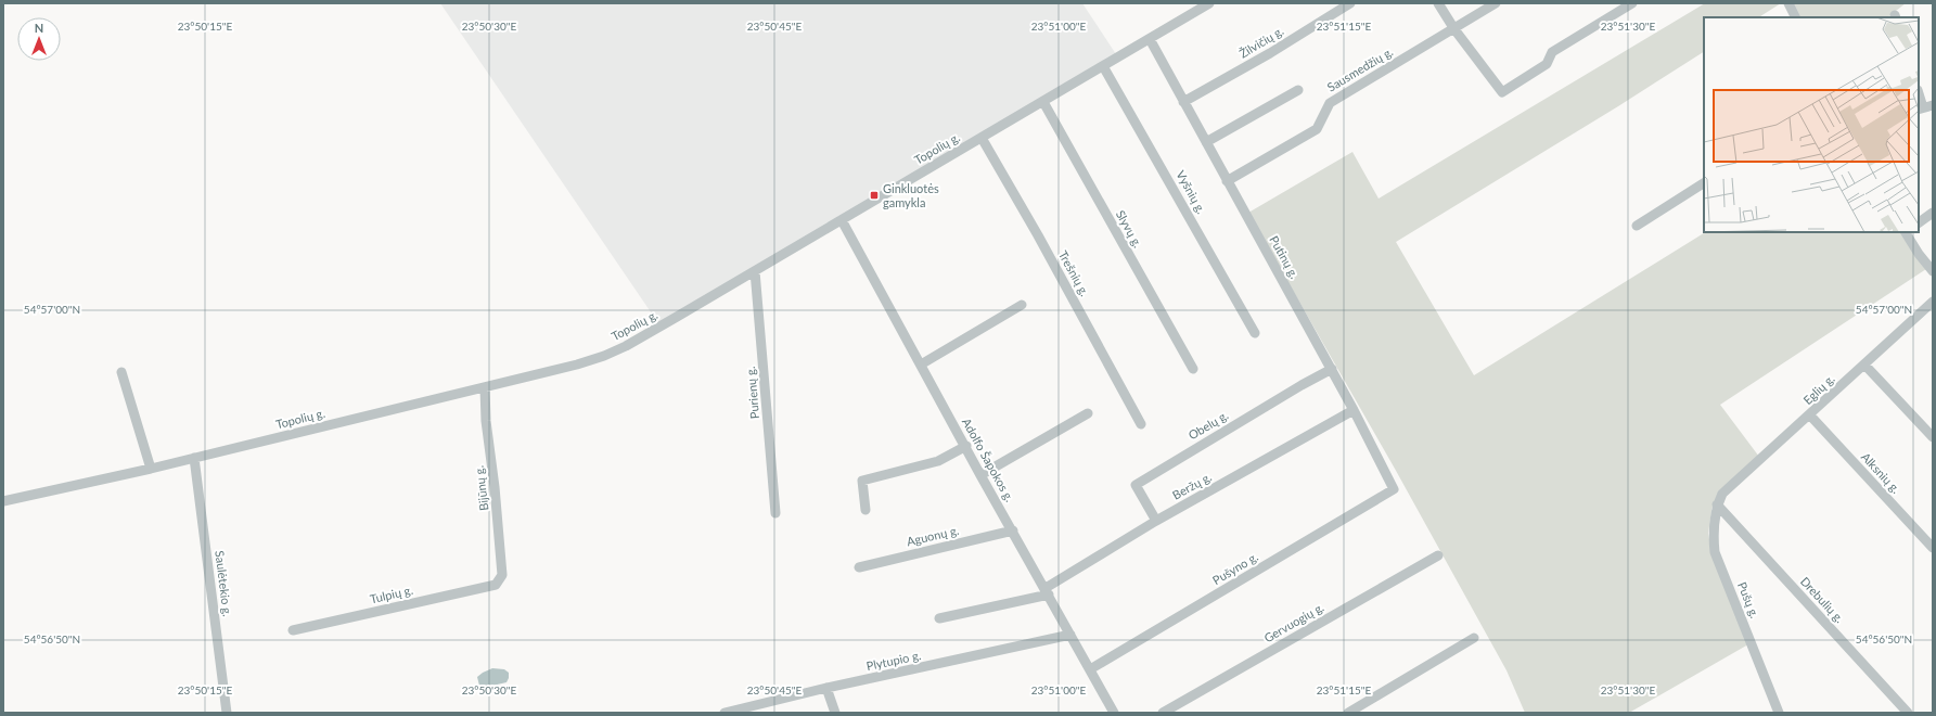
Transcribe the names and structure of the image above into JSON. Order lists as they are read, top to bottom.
{
  "streets": {
    "street": [
      "Žilvičių g.",
      "Sausmedžių g.",
      "Topolių g.",
      "Vyšnių g.",
      "Slyvų g.",
      "Putinų g.",
      "Trešnių g.",
      "Eglių g.",
      "Purienų g.",
      "Obelų g.",
      "Adolfo Šapokos g.",
      "Alksnių g.",
      "Beržų g.",
      "Bijūnų g.",
      "Aguonų g.",
      "Pušyno g.",
      "Saulėtekio g.",
      "Tulpių g.",
      "Pušų g.",
      "Drebulių g.",
      "Gervuogių g.",
      "Plytupio g."
    ]
  },
  "crossings": [
    ["Žilvičių g.", "Putinų g."],
    ["Sausmedžių g.", "Putinų g."],
    ["Topolių g.", "Vyšnių g."],
    ["Topolių g.", "Slyvų g."],
    ["Topolių g.", "Putinų g."],
    ["Topolių g.", "Trešnių g."],
    ["Topolių g.", "Purienų g."],
    ["Topolių g.", "Adolfo Šapokos g."],
    ["Topolių g.", "Bijūnų g."],
    ["Topolių g.", "Saulėtekio g."],
    ["Putinų g.", "Obelų g."],
    ["Putinų g.", "Beržų g."],
    ["Putinų g.", "Pušyno g."],
    ["Eglių g.", "Alksnių g."],
    ["Eglių g.", "Pušų g."],
    ["Obelų g.", "Beržų g."],
    ["Adolfo Šapokos g.", "Beržų g."],
    ["Adolfo Šapokos g.", "Aguonų g."],
    ["Adolfo Šapokos g.", "Pušyno g."],
    ["Adolfo Šapokos g.", "Plytupio g."],
    ["Bijūnų g.", "Tulpių g."],
    ["Pušų g.", "Drebulių g."]
  ],
  "places": {
    "transit": ["Ginkluotės gamykla"]
  },
  "north": "top",
  "coordinates": [
    "23°50'15\"E",
    "23°50'30\"E",
    "23°50'45\"E",
    "23°51'00\"E",
    "23°51'15\"E",
    "23°51'30\"E",
    "54°57'00\"N",
    "54°56'50\"N"
  ]
}
